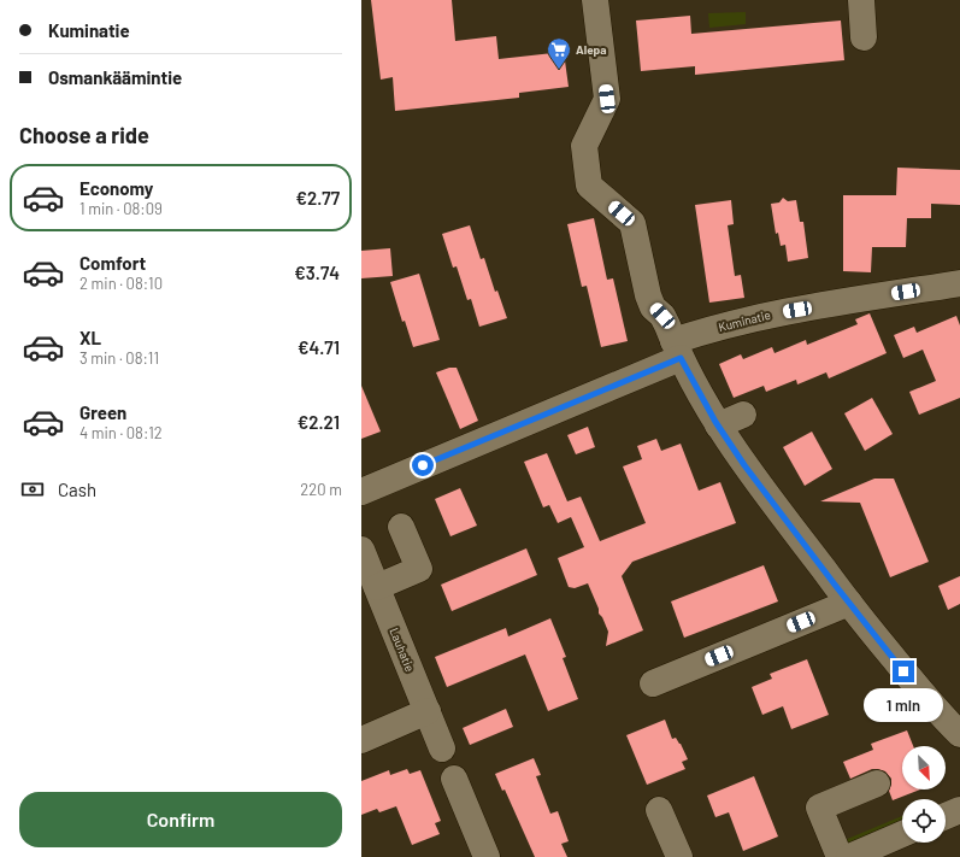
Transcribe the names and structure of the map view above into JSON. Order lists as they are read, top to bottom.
{
  "streets": {
    "street": ["Kuminatie", "Lauhatie"]
  },
  "places": {
    "supermarket": ["Alepa"]
  },
  "north": "bottom right",
  "page": {
    "banner": ["Kuminatie", "Osmankäämintie"],
    "heading": "Choose a ride",
    "list": [
      {
        "name": "Economy",
        "note": "1 min · 08:09",
        "value": "€2.77"
      },
      {
        "name": "Comfort",
        "note": "2 min · 08:10",
        "value": "€3.74"
      },
      {
        "name": "XL",
        "note": "3 min · 08:11",
        "value": "€4.71"
      },
      {
        "name": "Green",
        "note": "4 min · 08:12",
        "value": "€2.21"
      }
    ],
    "pay": ["Cash", "220 m"],
    "bubble": "1 min",
    "buttons": "Confirm"
  }
}
